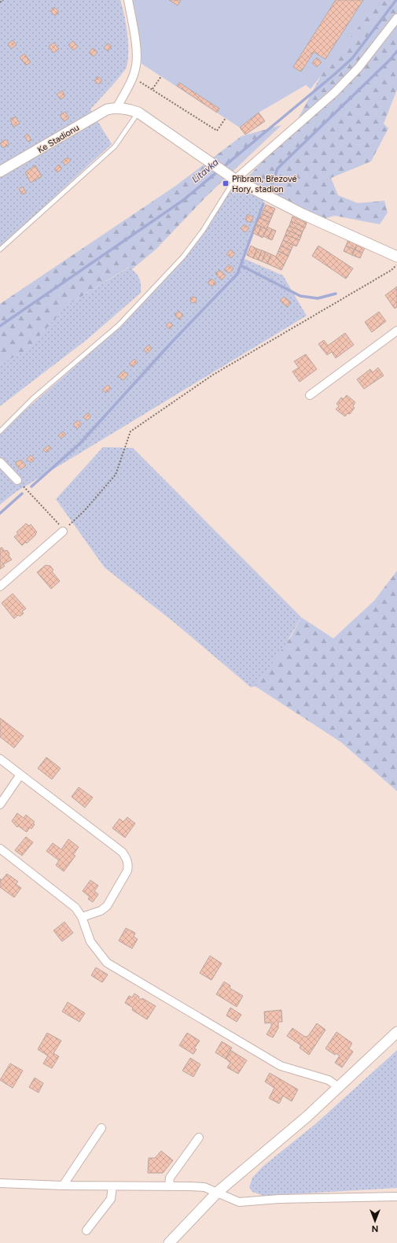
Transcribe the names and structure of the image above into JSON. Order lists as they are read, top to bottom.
{
  "streets": {
    "street": ["Ke Stadionu"]
  },
  "water": ["Litavka"],
  "places": {
    "transit": ["Příbram, Březové Hory, stadion"]
  },
  "north": "bottom"
}
